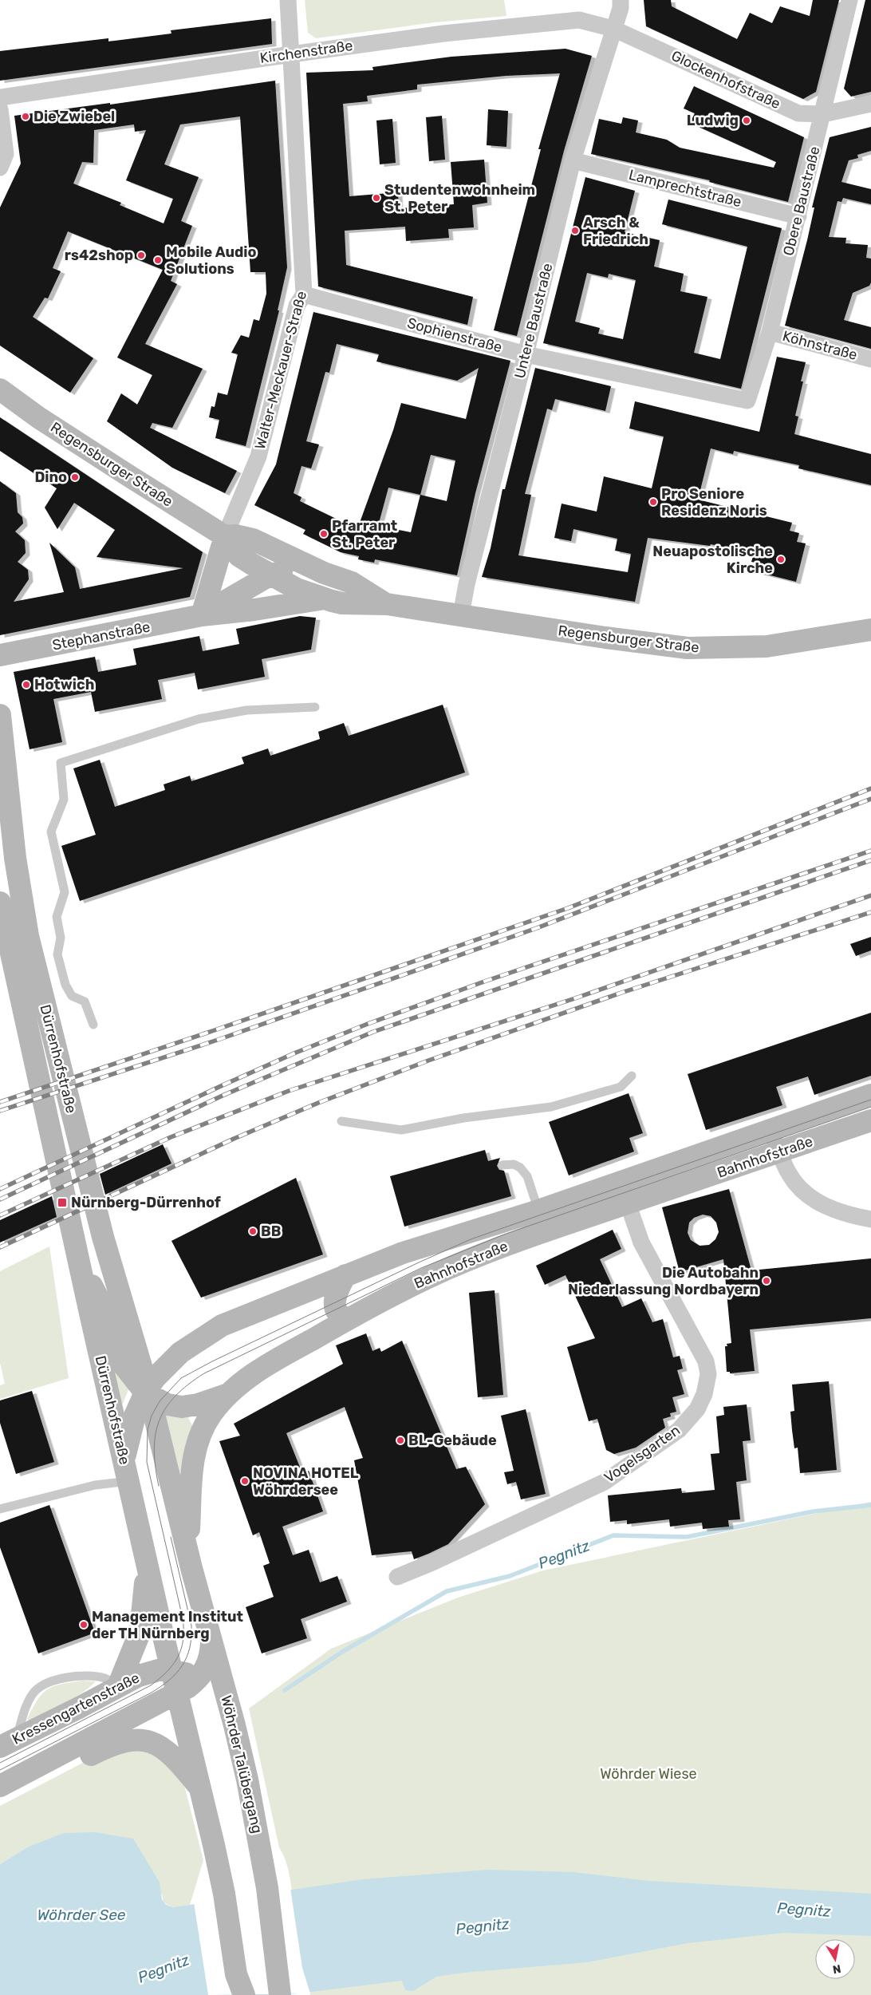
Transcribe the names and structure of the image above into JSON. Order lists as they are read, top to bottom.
{
  "streets": {
    "main road": [
      "Regensburger Straße",
      "Stephanstraße",
      "Dürrenhofstraße",
      "Bahnhofstraße",
      "Kressengartenstraße",
      "Wöhrder Talübergang"
    ],
    "street": [
      "Kirchenstraße",
      "Glockenhofstraße",
      "Lamprechtstraße",
      "Obere Baustraße",
      "Untere Baustraße",
      "Sophienstraße",
      "Köhnstraße",
      "Walter-Meckauer-Straße",
      "Vogelsgarten"
    ]
  },
  "crossings": [
    ["Kirchenstraße", "Glockenhofstraße"],
    ["Kirchenstraße", "Untere Baustraße"],
    ["Kirchenstraße", "Walter-Meckauer-Straße"],
    ["Glockenhofstraße", "Obere Baustraße"],
    ["Glockenhofstraße", "Untere Baustraße"],
    ["Lamprechtstraße", "Obere Baustraße"],
    ["Lamprechtstraße", "Untere Baustraße"],
    ["Obere Baustraße", "Sophienstraße"],
    ["Obere Baustraße", "Köhnstraße"],
    ["Untere Baustraße", "Sophienstraße"],
    ["Untere Baustraße", "Regensburger Straße"],
    ["Sophienstraße", "Walter-Meckauer-Straße"],
    ["Walter-Meckauer-Straße", "Regensburger Straße"],
    ["Regensburger Straße", "Stephanstraße"],
    ["Dürrenhofstraße", "Bahnhofstraße"],
    ["Dürrenhofstraße", "Kressengartenstraße"],
    ["Dürrenhofstraße", "Wöhrder Talübergang"],
    ["Bahnhofstraße", "Vogelsgarten"],
    ["Kressengartenstraße", "Wöhrder Talübergang"]
  ],
  "water": ["Pegnitz", "Wöhrder See"],
  "parks": ["Wöhrder Wiese"],
  "places": {
    "other": [
      "Die Zwiebel",
      "Ludwig",
      "Studentenwohnheim St. Peter",
      "Arsch & Friedrich",
      "rs42shop",
      "Mobile Audio Solutions",
      "Dino",
      "Pro Seniore Residenz Noris",
      "Pfarramt St. Peter",
      "Neuapostolische Kirche",
      "Hotwich",
      "BB",
      "Die Autobahn Niederlassung Nordbayern",
      "BL-Gebäude",
      "NOVINA HOTEL Wöhrdersee",
      "Management Institut der TH Nürnberg"
    ],
    "transit": ["Nürnberg-Dürrenhof"]
  },
  "north": "bottom"
}
